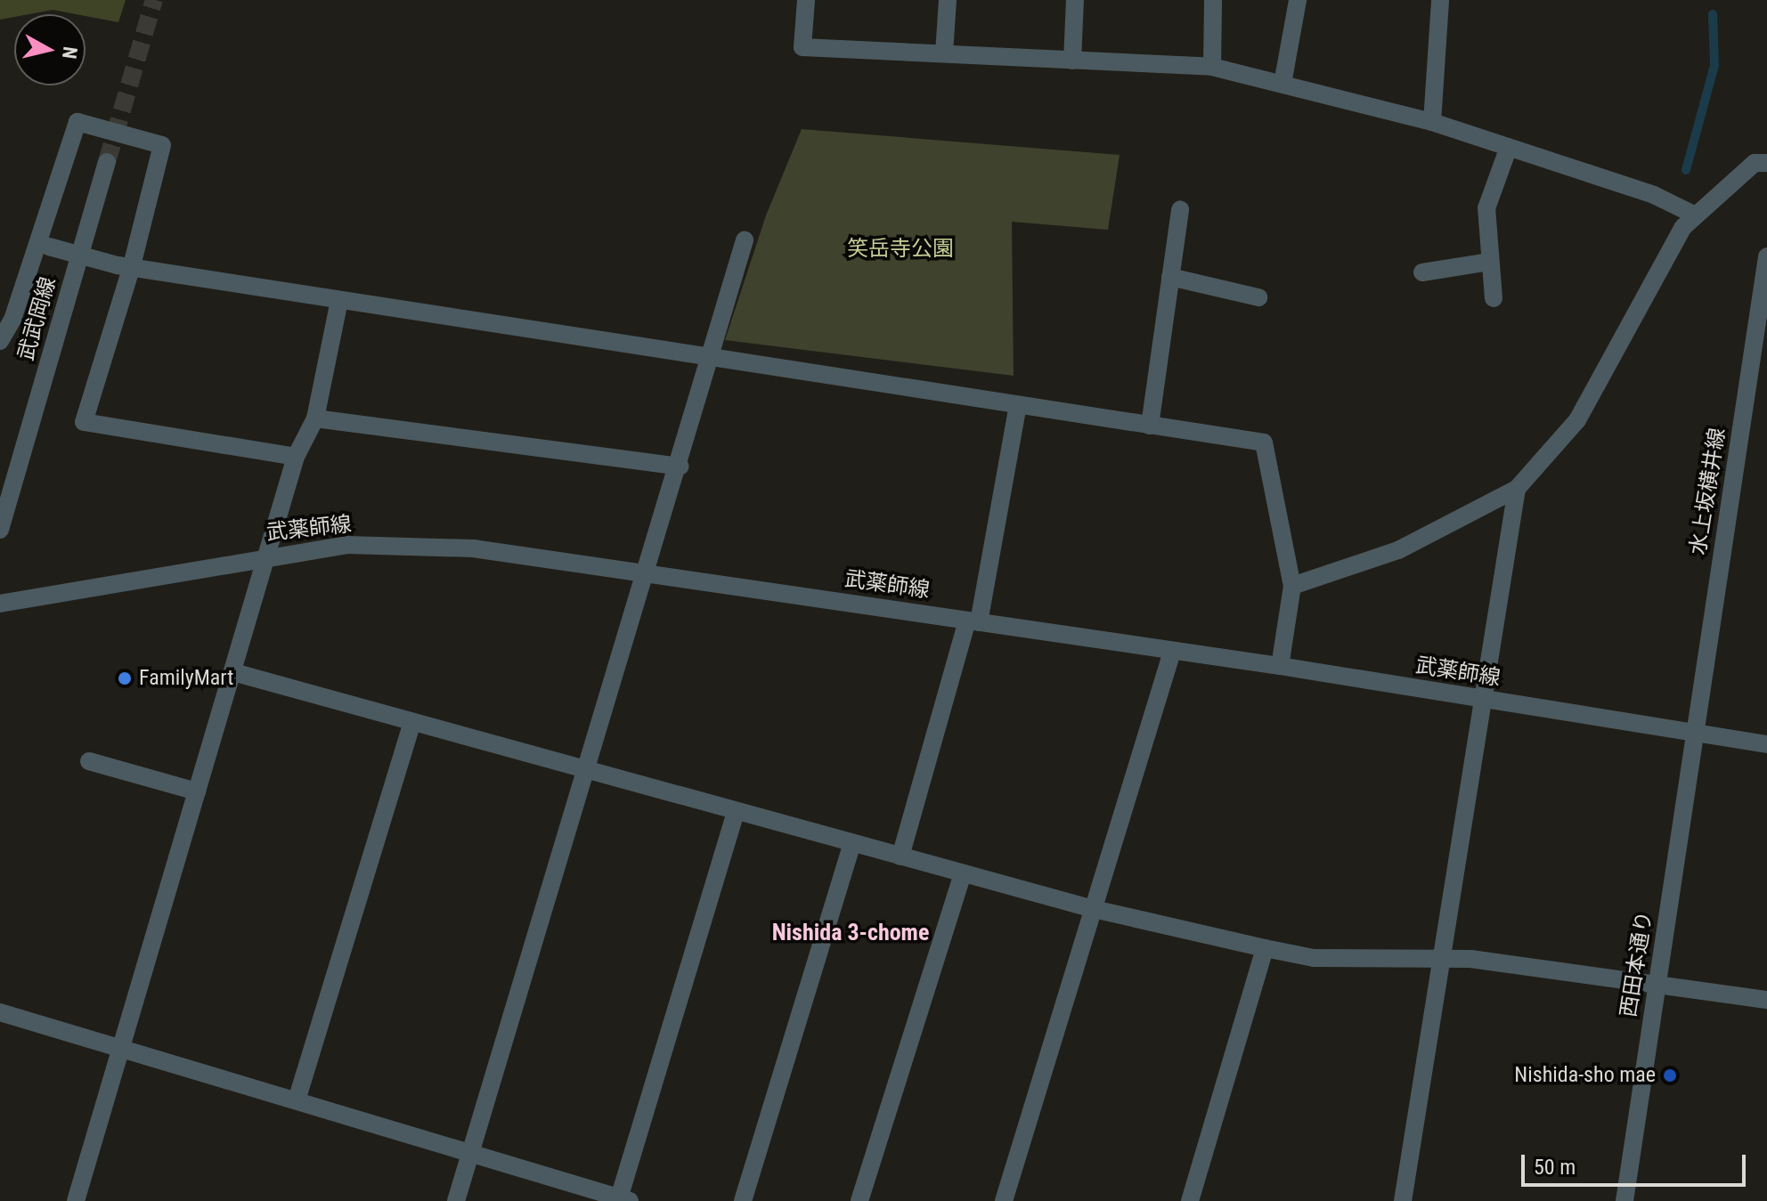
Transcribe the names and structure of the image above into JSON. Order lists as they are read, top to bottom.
{
  "streets": {
    "street": [
      "武武岡線",
      "水上坂横井線",
      "武薬師線",
      "西田本通り"
    ]
  },
  "crossings": [
    ["水上坂横井線", "武薬師線"],
    ["水上坂横井線", "西田本通り"],
    ["武薬師線", "西田本通り"]
  ],
  "districts": ["Nishida 3-chome"],
  "parks": ["笑岳寺公園"],
  "places": ["FamilyMart", "Nishida-sho mae"],
  "scale_bar": "50 m",
  "north": "right"
}
